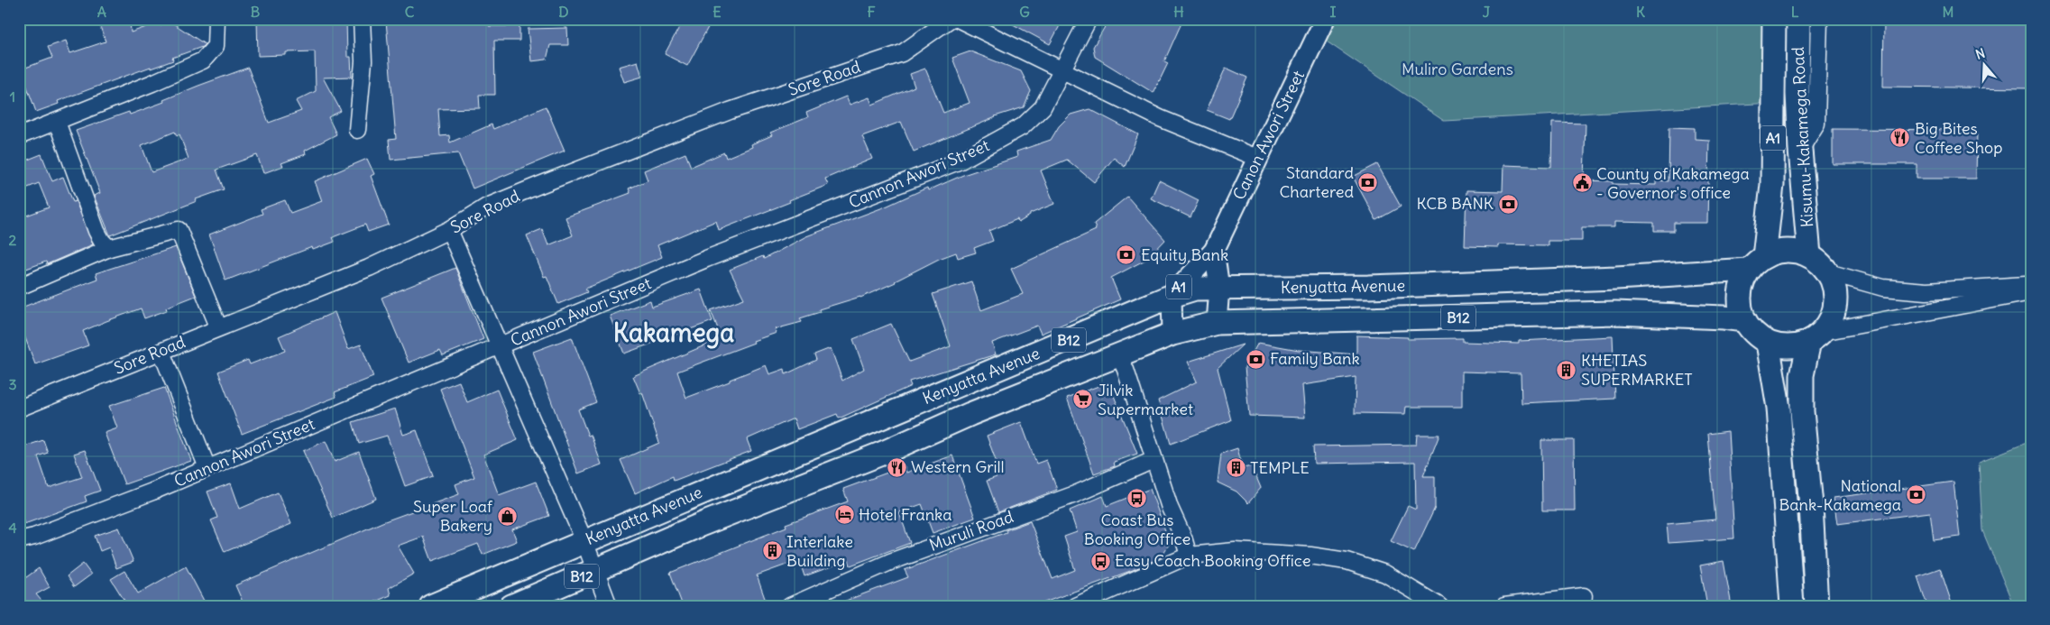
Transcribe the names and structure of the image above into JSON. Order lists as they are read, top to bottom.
{
  "streets": {
    "highway": [
      "Kisumu-Kakamega Road",
      "A1",
      "Kenyatta Avenue",
      "B12"
    ],
    "main road": ["Canon Awori Street"],
    "street": ["Sore Road", "Cannon Awori Street", "Muruli Road"]
  },
  "crossings": [
    ["Canon Awori Street", "A1"],
    ["Canon Awori Street", "Kenyatta Avenue"],
    ["Kisumu-Kakamega Road", "Kenyatta Avenue"],
    ["A1", "Kenyatta Avenue"]
  ],
  "districts": ["Kakamega"],
  "parks": ["Muliro Gardens"],
  "places": {
    "restaurant": ["Big Bites Coffee Shop", "Western Grill"],
    "bank": [
      "Standard Chartered",
      "KCB BANK",
      "Equity Bank",
      "Family Bank",
      "National Bank-Kakamega"
    ],
    "public building": ["County of Kakamega - Governor's office"],
    "building": ["KHETIAS SUPERMARKET", "TEMPLE", "Interlake Building"],
    "supermarket": ["Jilvik Supermarket"],
    "bus stop": ["Coast Bus Booking Office", "Easy Coach Booking Office"],
    "hotel": ["Hotel Franka"],
    "shop": ["Super Loaf Bakery"]
  },
  "north": "top",
  "grid": {
    "columns": [
      "A",
      "B",
      "C",
      "D",
      "E",
      "F",
      "G",
      "H",
      "I",
      "J",
      "K",
      "L",
      "M"
    ],
    "rows": [
      "1",
      "2",
      "3",
      "4"
    ]
  }
}
